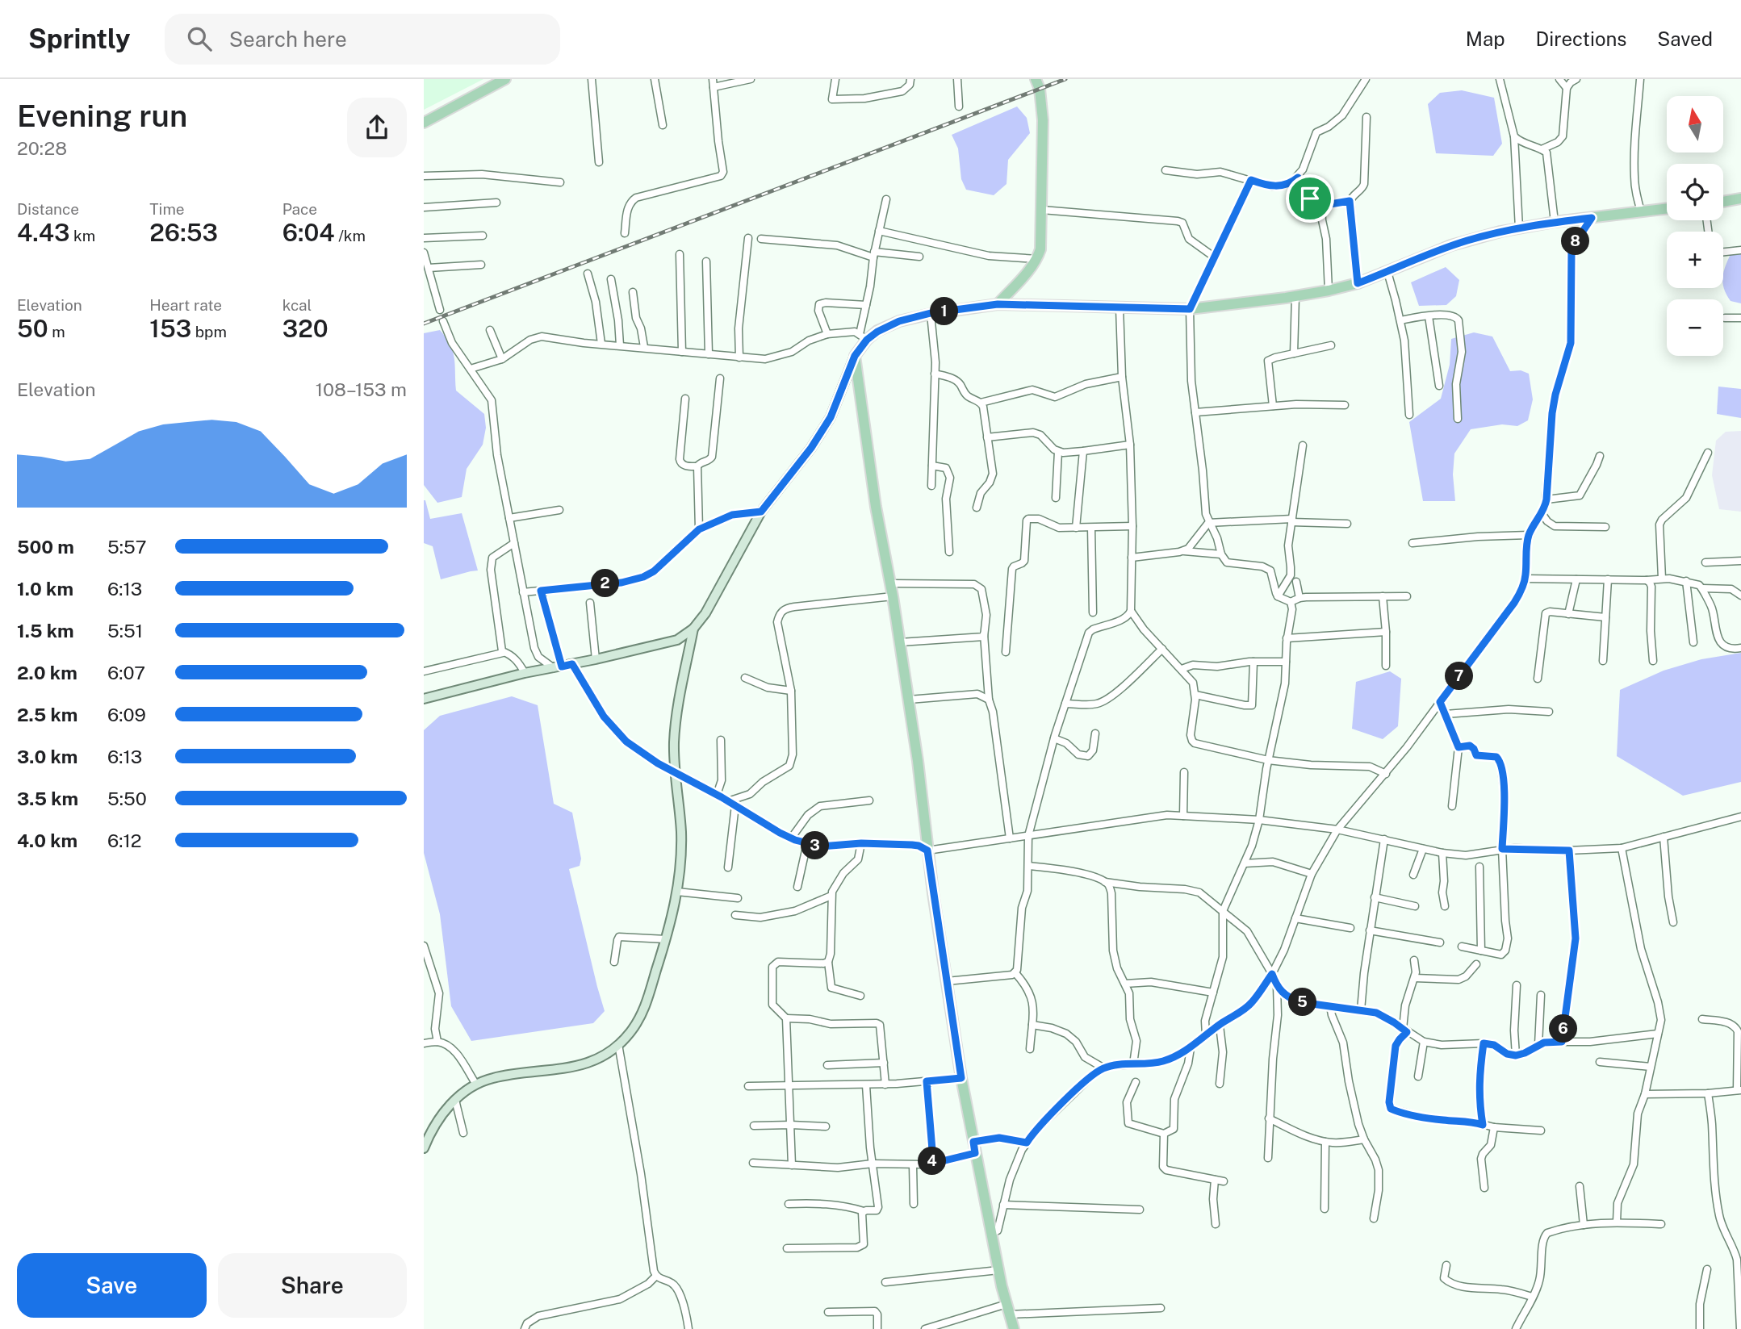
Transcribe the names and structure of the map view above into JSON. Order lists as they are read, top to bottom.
{
  "north": "top",
  "page": {
    "header": "Sprintly",
    "search": "Search here",
    "nav": ["Map", "Directions", "Saved"],
    "heading": ["Evening run", "20:28"],
    "map_buttons": ["+", "−"],
    "stats": [
      ["Distance", "4.43 km"],
      ["Time", "26:53"],
      ["Pace", "6:04 /km"],
      ["Elevation", "50 m"],
      ["Heart rate", "153 bpm"],
      ["kcal", "320"]
    ],
    "pins": [
      "8",
      "1",
      "2",
      "7",
      "3",
      "5",
      "6",
      "4"
    ],
    "chart": ["Elevation", "108–153 m"],
    "list": [
      {
        "name": "500 m",
        "note": "5:57"
      },
      {
        "name": "1.0 km",
        "note": "6:13"
      },
      {
        "name": "1.5 km",
        "note": "5:51"
      },
      {
        "name": "2.0 km",
        "note": "6:07"
      },
      {
        "name": "2.5 km",
        "note": "6:09"
      },
      {
        "name": "3.0 km",
        "note": "6:13"
      },
      {
        "name": "3.5 km",
        "note": "5:50"
      },
      {
        "name": "4.0 km",
        "note": "6:12"
      }
    ],
    "buttons": ["Save", "Share"]
  }
}
